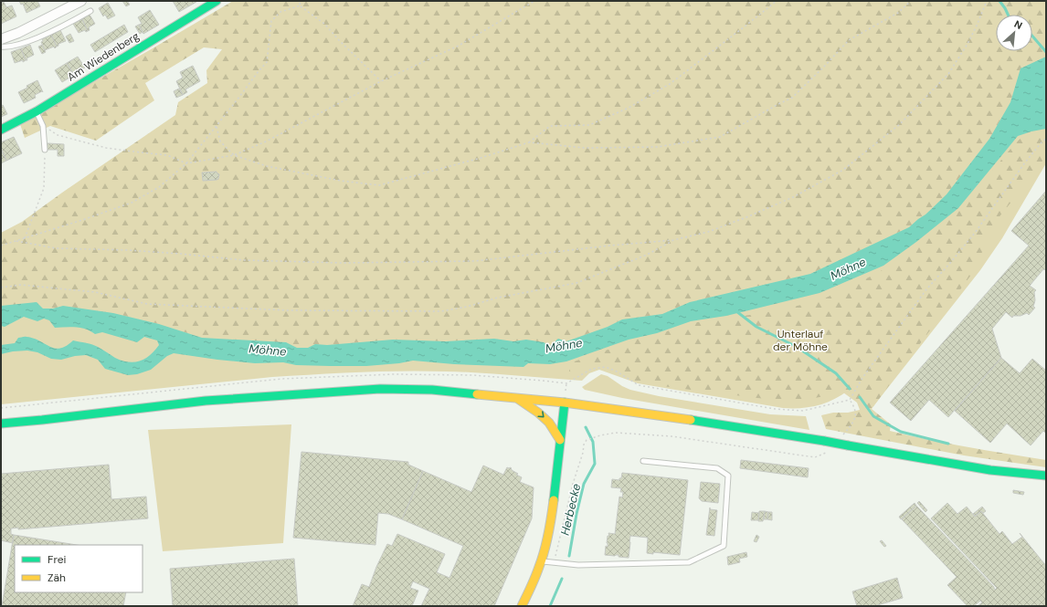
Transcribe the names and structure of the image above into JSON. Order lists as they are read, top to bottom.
{
  "streets": {
    "main road": ["Am Wiedenberg"]
  },
  "water": ["Möhne", "Herbecke"],
  "parks": ["Unterlauf der Möhne"],
  "legend": ["Frei", "Zäh"],
  "north": "top right"
}
